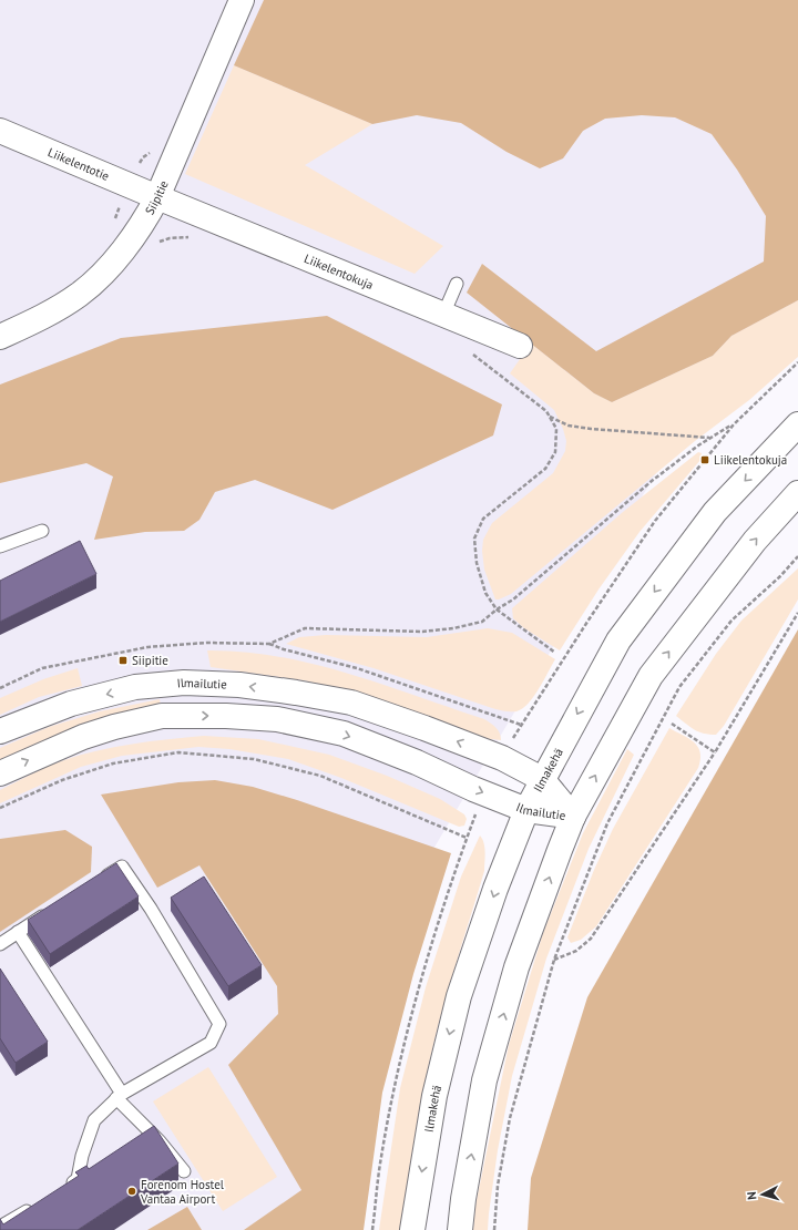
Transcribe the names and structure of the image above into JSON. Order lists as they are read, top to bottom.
{
  "streets": {
    "main road": [
      "Liikelentotie",
      "Siipitie",
      "Liikelentokuja",
      "Ilmailutie",
      "Ilmakehä"
    ]
  },
  "crossings": [
    ["Liikelentotie", "Siipitie"],
    ["Liikelentotie", "Liikelentokuja"],
    ["Siipitie", "Liikelentokuja"],
    ["Ilmailutie", "Ilmakehä"]
  ],
  "places": {
    "transit": ["Liikelentokuja", "Siipitie"],
    "other": ["Forenom Hostel Vantaa Airport"]
  },
  "north": "left"
}
